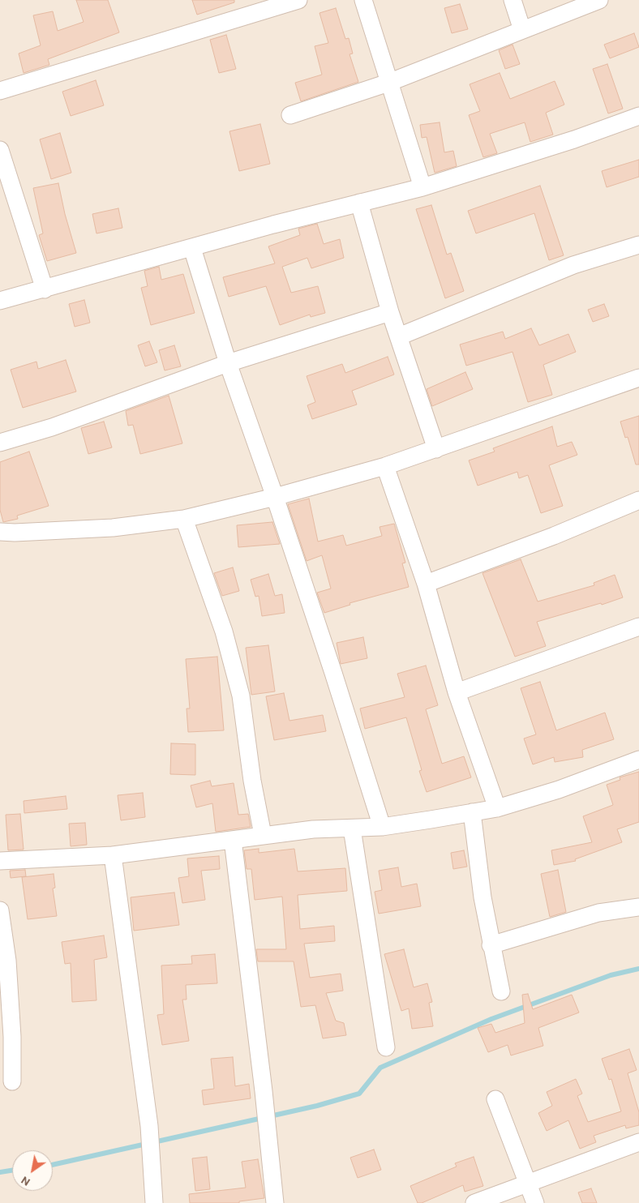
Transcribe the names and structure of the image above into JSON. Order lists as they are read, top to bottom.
{
  "north": "bottom left"
}
